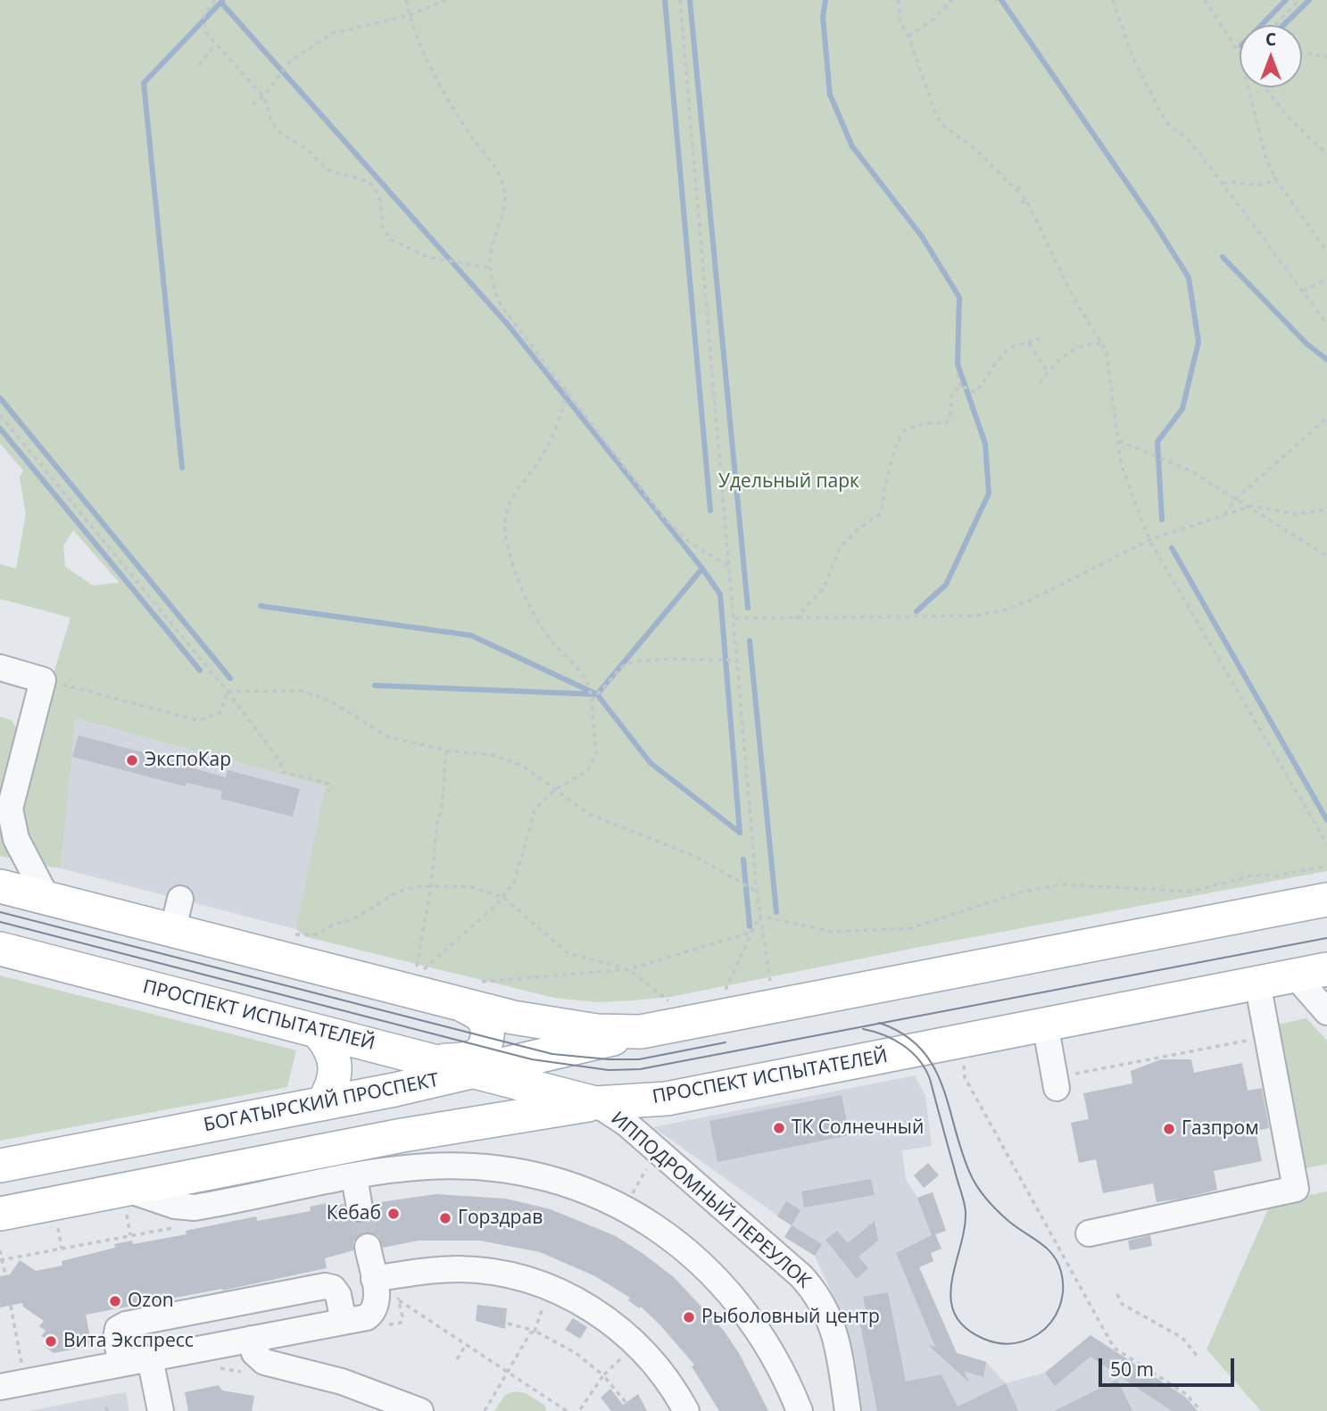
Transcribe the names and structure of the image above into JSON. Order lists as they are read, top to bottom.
{
  "streets": {
    "main road": ["ПРОСПЕКТ ИСПЫТАТЕЛЕЙ", "БОГАТЫРСКИЙ ПРОСПЕКТ"],
    "street": ["ИППОДРОМНЫЙ ПЕРЕУЛОК"]
  },
  "crossings": [
    ["ПРОСПЕКТ ИСПЫТАТЕЛЕЙ", "БОГАТЫРСКИЙ ПРОСПЕКТ"],
    ["ПРОСПЕКТ ИСПЫТАТЕЛЕЙ", "ИППОДРОМНЫЙ ПЕРЕУЛОК"]
  ],
  "parks": ["Удельный парк"],
  "places": [
    "ЭкспоКар",
    "ТК Солнечный",
    "Газпром",
    "Кебаб",
    "Горздрав",
    "Ozon",
    "Рыболовный центр",
    "Вита Экспресс"
  ],
  "scale_bar": "50 m",
  "north": "top"
}
